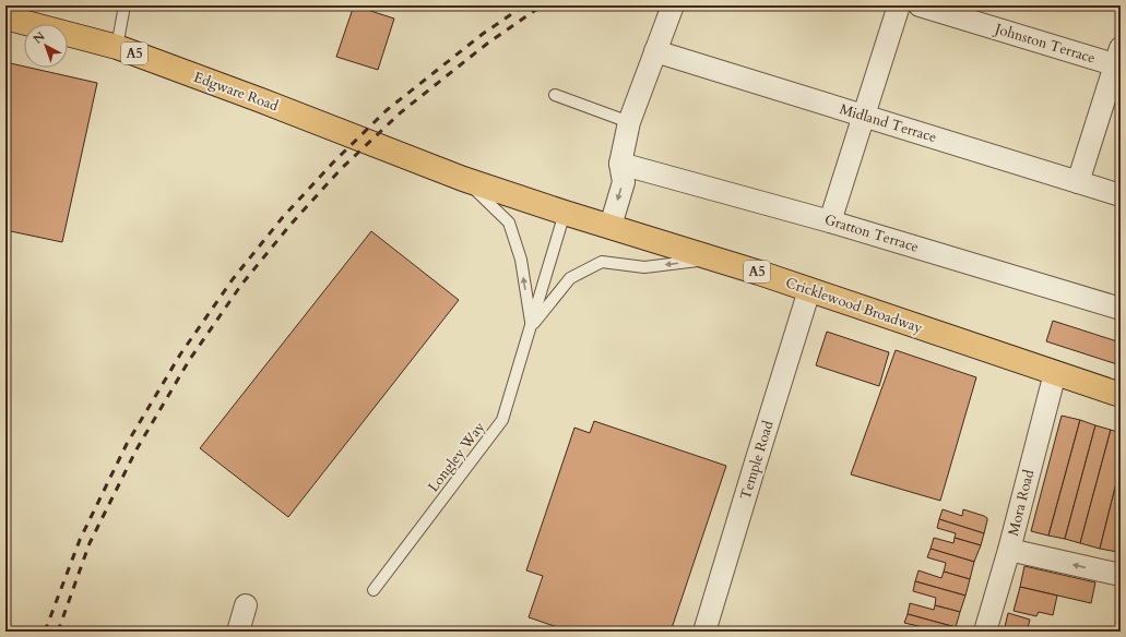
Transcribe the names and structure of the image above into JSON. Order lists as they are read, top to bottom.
{
  "streets": {
    "main road": ["A5", "Edgware Road", "Cricklewood Broadway"],
    "street": [
      "Johnston Terrace",
      "Midland Terrace",
      "Gratton Terrace",
      "Temple Road",
      "Mora Road"
    ],
    "lane": ["Longley Way"]
  },
  "crossings": [
    ["Edgware Road", "Cricklewood Broadway"],
    ["Edgware Road", "Longley Way"],
    ["Cricklewood Broadway", "Longley Way"],
    ["Cricklewood Broadway", "Temple Road"],
    ["Cricklewood Broadway", "Mora Road"]
  ],
  "north": "top left"
}
